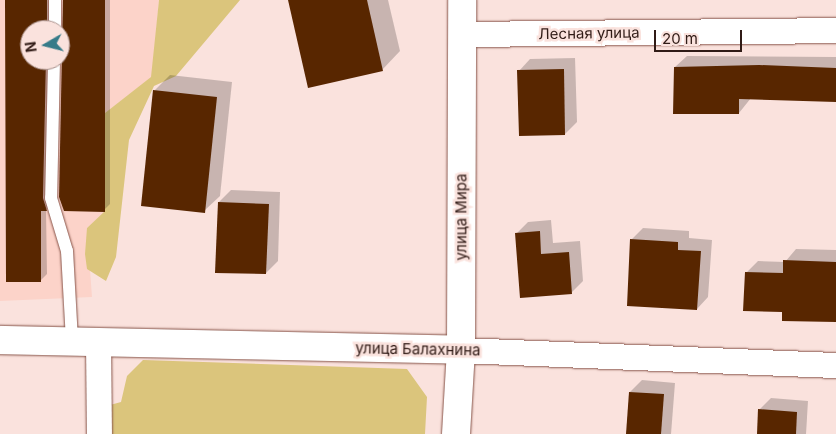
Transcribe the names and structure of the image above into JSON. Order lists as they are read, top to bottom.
{
  "streets": {
    "street": ["Лесная улица", "улица Мира", "улица Балахнина"]
  },
  "crossings": [
    ["Лесная улица", "улица Мира"],
    ["улица Мира", "улица Балахнина"]
  ],
  "scale_bar": "20 m",
  "north": "left"
}
